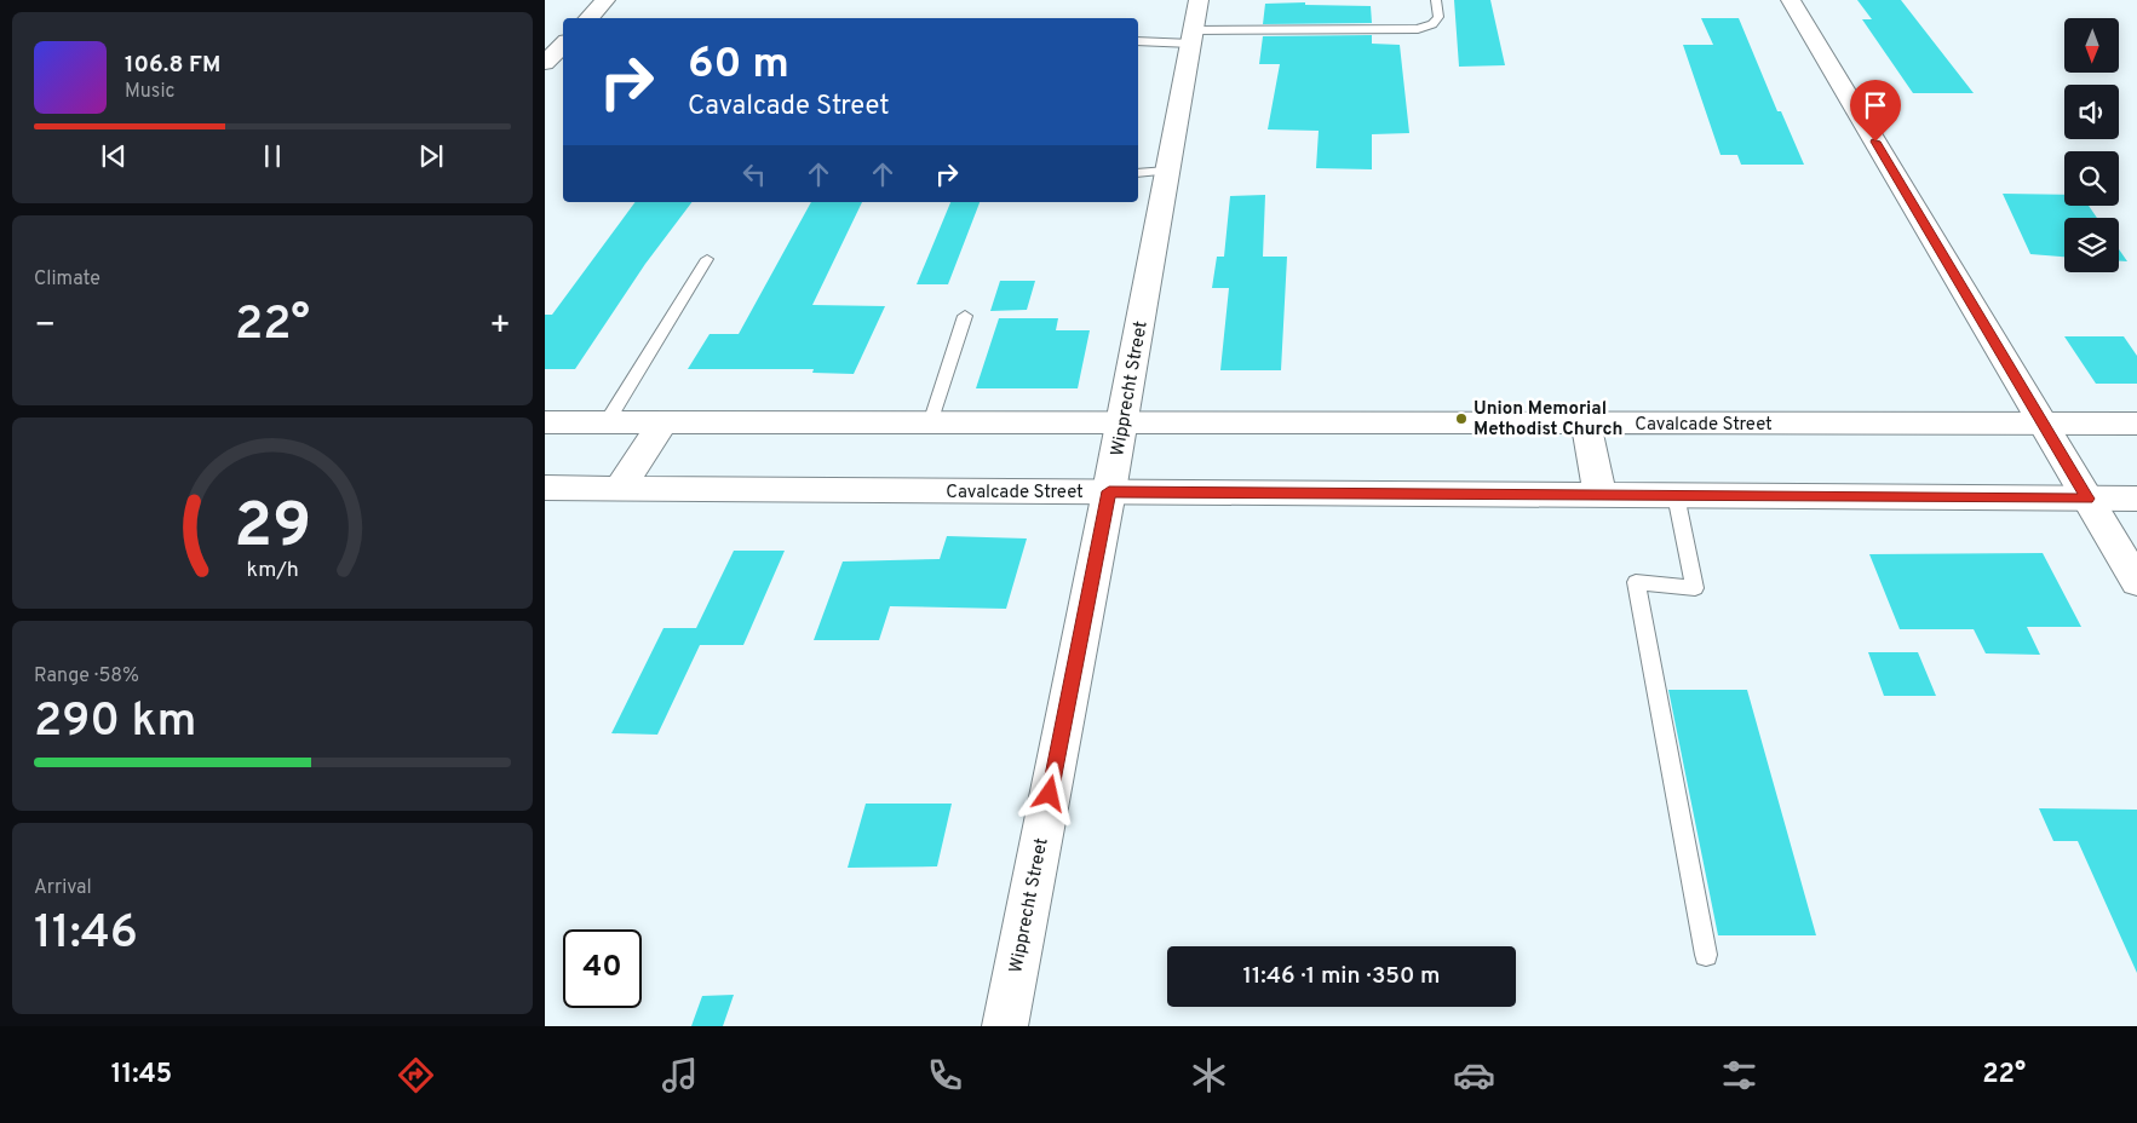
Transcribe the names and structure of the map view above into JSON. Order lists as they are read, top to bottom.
{
  "streets": {
    "main road": ["Wipprecht Street", "Cavalcade Street"]
  },
  "crossings": [
    ["Wipprecht Street", "Cavalcade Street"]
  ],
  "places": ["Union Memorial Methodist Church"],
  "north": "bottom",
  "page": {
    "turn": ["60 m", "Cavalcade Street"],
    "song": ["106.8 FM", "Music"],
    "tile": [
      "Climate",
      ["Range · 58%", "290 km"],
      ["Arrival", "11:46"]
    ],
    "heat": ["−", "22°", "+"],
    "limit": "40",
    "trip": "11:46 · 1 min · 350 m",
    "tabs": ["11:45", "22°"],
    "gauge": ["29", "km/h"]
  }
}
